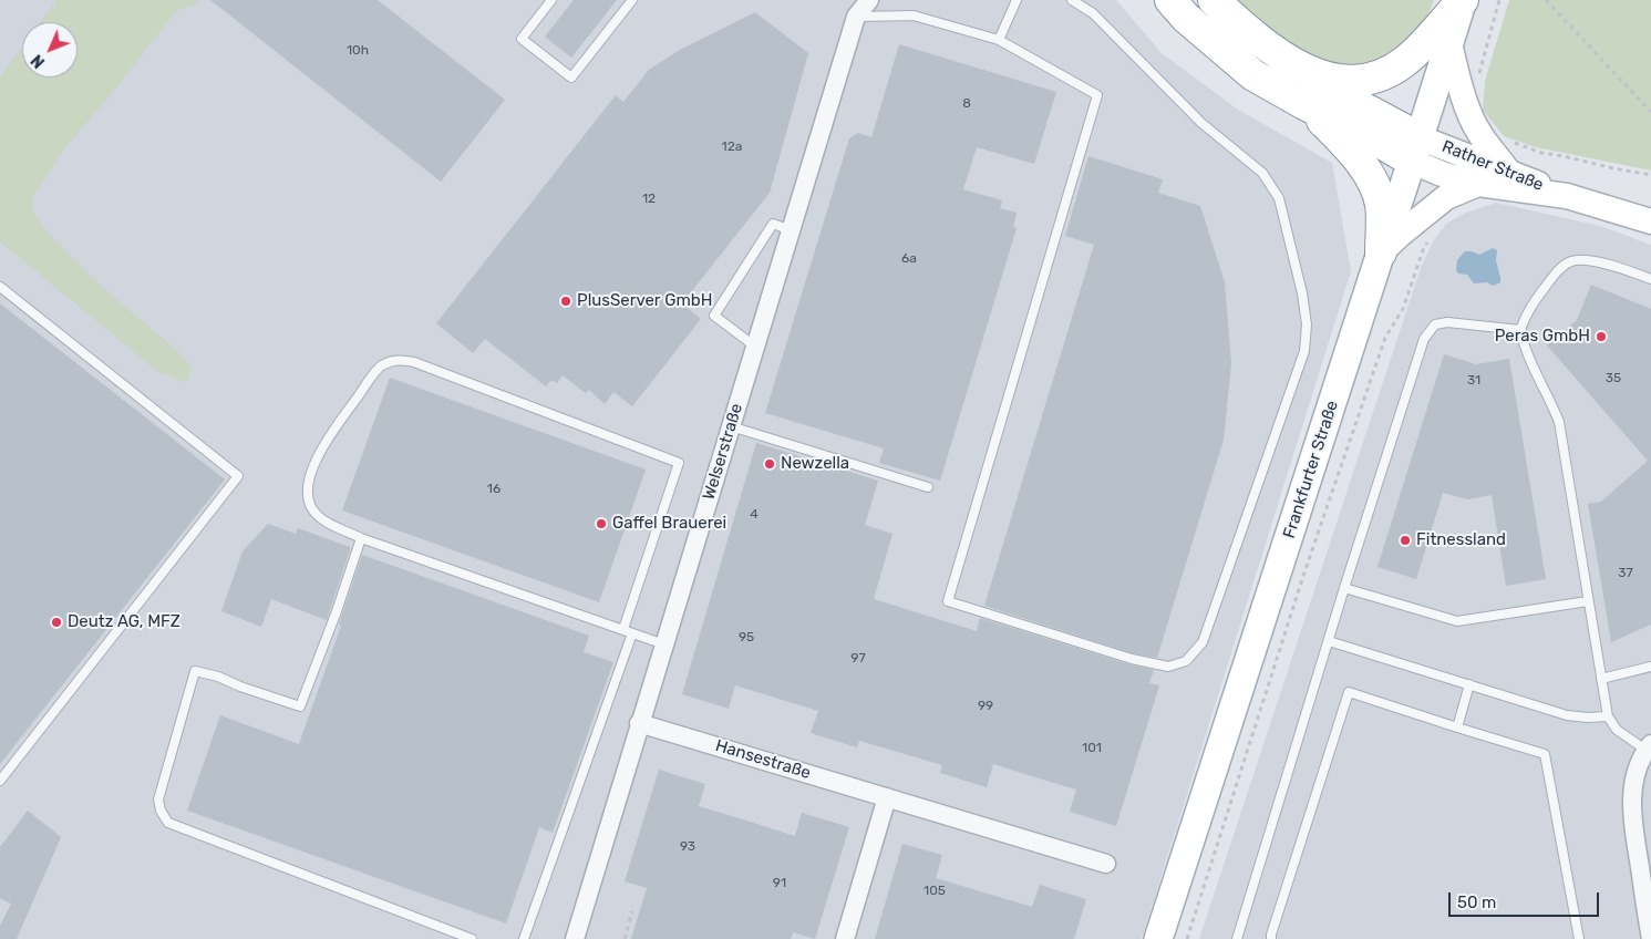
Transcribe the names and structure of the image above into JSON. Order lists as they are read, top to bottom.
{
  "streets": {
    "main road": ["Frankfurter Straße"],
    "street": ["Rather Straße", "Welserstraße", "Hansestraße"]
  },
  "crossings": [
    ["Rather Straße", "Frankfurter Straße"],
    ["Welserstraße", "Hansestraße"]
  ],
  "places": [
    "PlusServer GmbH",
    "Peras GmbH",
    "Newzella",
    "Gaffel Brauerei",
    "Fitnessland",
    "Deutz AG, MFZ"
  ],
  "house_numbers": [
    "10h",
    "8",
    "12a",
    "12",
    "6a",
    "35",
    "31",
    "16",
    "4",
    "37",
    "95",
    "97",
    "99",
    "101",
    "93",
    "91",
    "105"
  ],
  "scale_bar": "50 m",
  "north": "bottom left"
}
